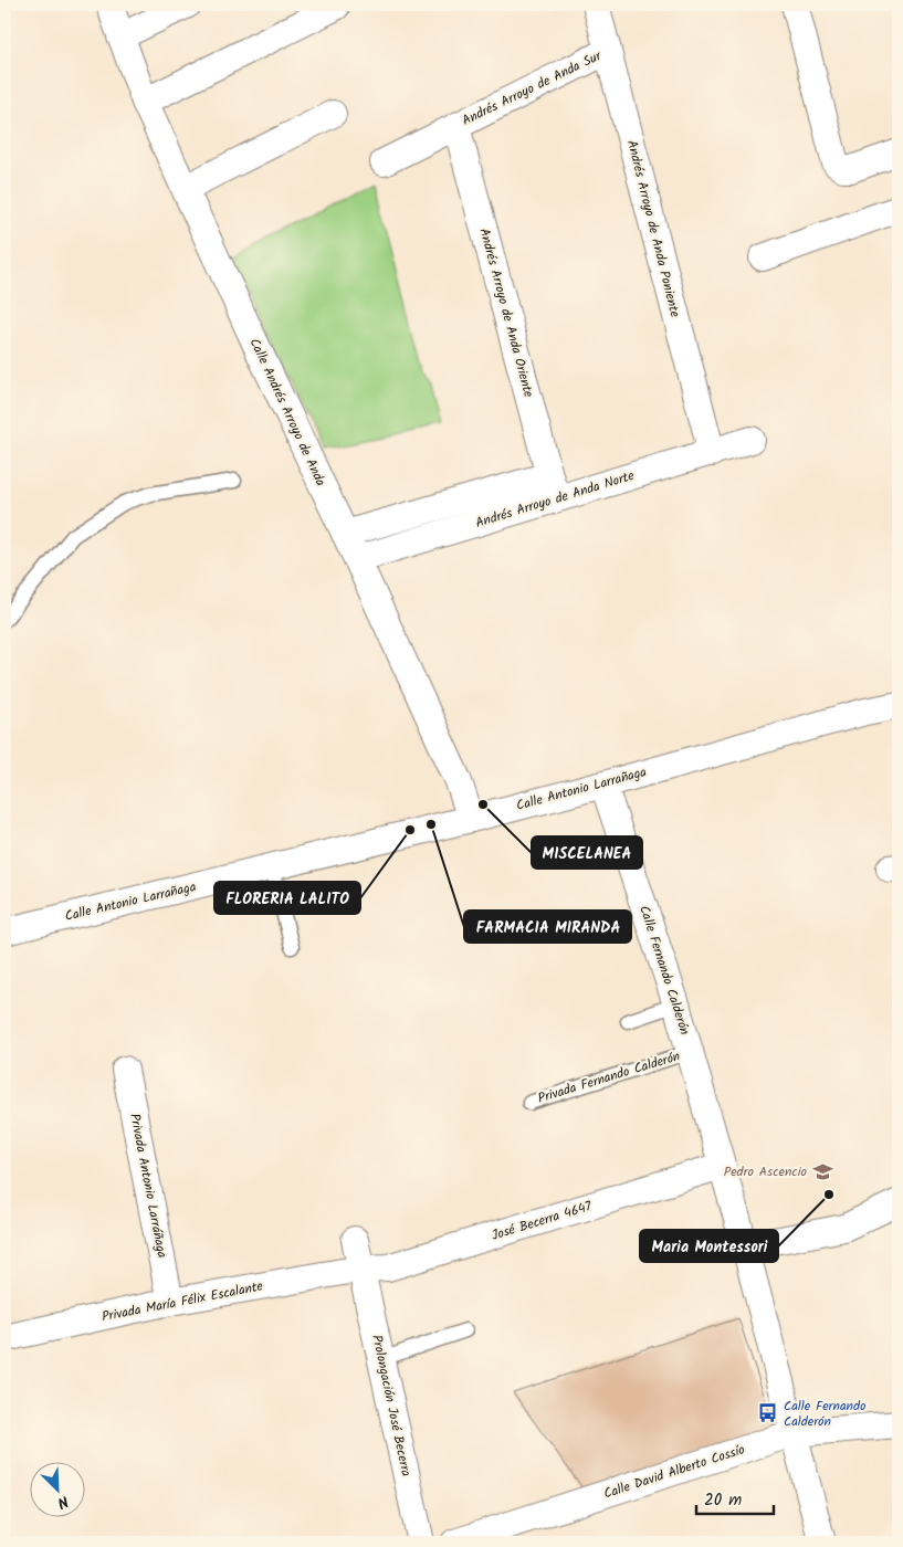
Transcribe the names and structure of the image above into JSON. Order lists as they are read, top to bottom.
{
  "streets": {
    "street": [
      "Andrés Arroyo de Anda Sur",
      "Andrés Arroyo de Anda Poniente",
      "Andrés Arroyo de Anda Oriente",
      "Calle Andrés Arroyo de Anda",
      "Andrés Arroyo de Anda Norte",
      "Calle Antonio Larrañaga",
      "Calle Fernando Calderón",
      "Privada Antonio Larráñaga",
      "José Becerra 4647",
      "Privada María Félix Escalante",
      "Prolongación José Becerra",
      "Calle David Alberto Cossío"
    ],
    "lane": ["Privada Fernando Calderón"]
  },
  "crossings": [
    ["Andrés Arroyo de Anda Sur", "Andrés Arroyo de Anda Poniente"],
    ["Andrés Arroyo de Anda Sur", "Andrés Arroyo de Anda Oriente"],
    ["Andrés Arroyo de Anda Poniente", "Andrés Arroyo de Anda Norte"],
    ["Andrés Arroyo de Anda Oriente", "Andrés Arroyo de Anda Norte"],
    ["Calle Andrés Arroyo de Anda", "Andrés Arroyo de Anda Norte"],
    ["Calle Andrés Arroyo de Anda", "Calle Antonio Larrañaga"],
    ["Calle Antonio Larrañaga", "Calle Fernando Calderón"],
    ["Calle Fernando Calderón", "Privada Fernando Calderón"],
    ["Calle Fernando Calderón", "José Becerra 4647"],
    ["Calle Fernando Calderón", "Calle David Alberto Cossío"],
    ["Privada Antonio Larráñaga", "Privada María Félix Escalante"],
    ["José Becerra 4647", "Privada María Félix Escalante"],
    ["José Becerra 4647", "Prolongación José Becerra"],
    ["Privada María Félix Escalante", "Prolongación José Becerra"]
  ],
  "places": {
    "other": [
      "MISCELANEA",
      "FARMACIA MIRANDA",
      "FLORERIA LALITO",
      "Maria Montessori"
    ],
    "school or university": ["Pedro Ascencio"],
    "bus stop": ["Calle Fernando Calderón"]
  },
  "scale_bar": "20 m",
  "north": "bottom right"
}
